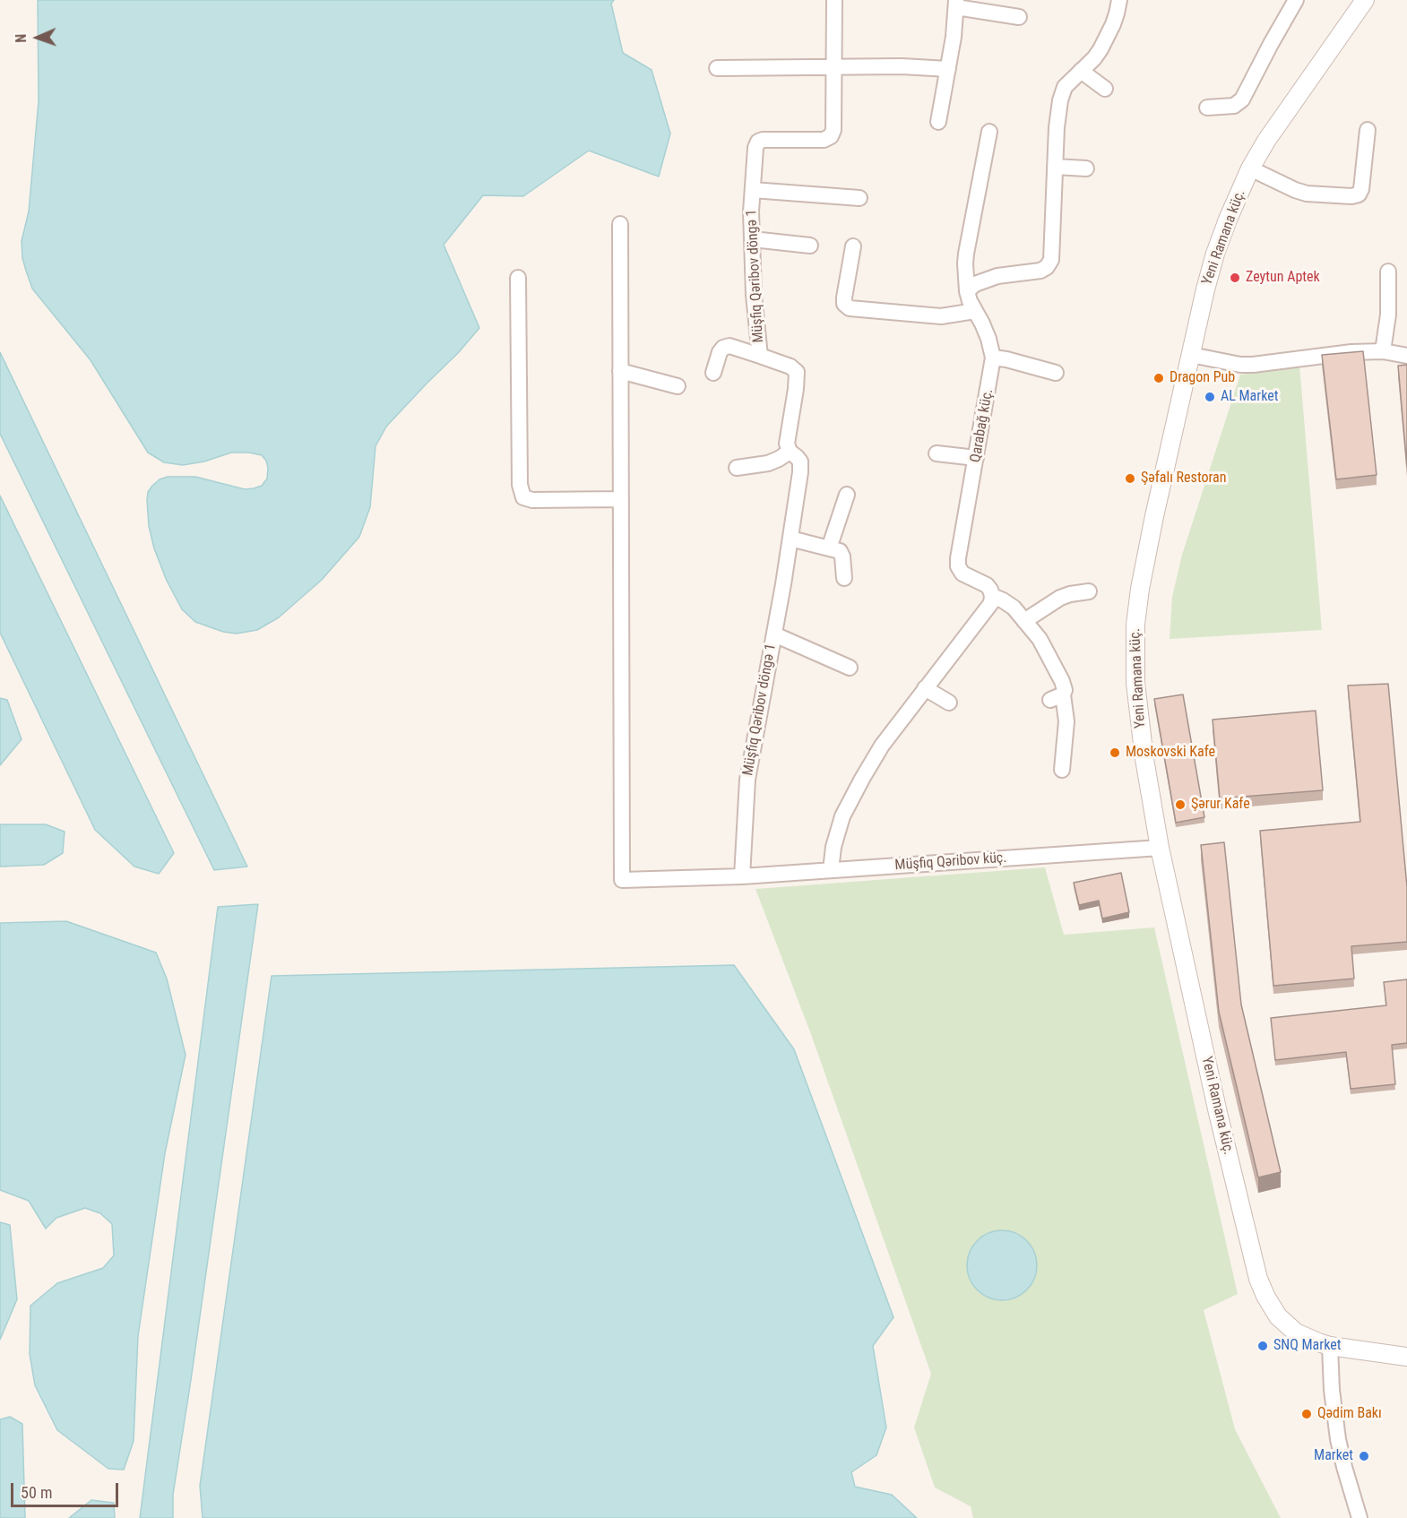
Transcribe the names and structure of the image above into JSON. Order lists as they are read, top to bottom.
{
  "streets": {
    "street": [
      "Yeni Ramana küç.",
      "Müşfiq Qəribov döngə 1",
      "Qarabağ küç.",
      "Müşfiq Qəribov küç."
    ]
  },
  "crossings": [
    ["Yeni Ramana küç.", "Müşfiq Qəribov küç."],
    ["Müşfiq Qəribov döngə 1", "Müşfiq Qəribov küç."]
  ],
  "places": [
    "Zeytun Aptek",
    "Dragon Pub",
    "AL Market",
    "Şəfalı Restoran",
    "Moskovski Kafe",
    "Şərur Kafe",
    "SNQ Market",
    "Qədim Bakı",
    "Market"
  ],
  "scale_bar": "50 m",
  "north": "left"
}
